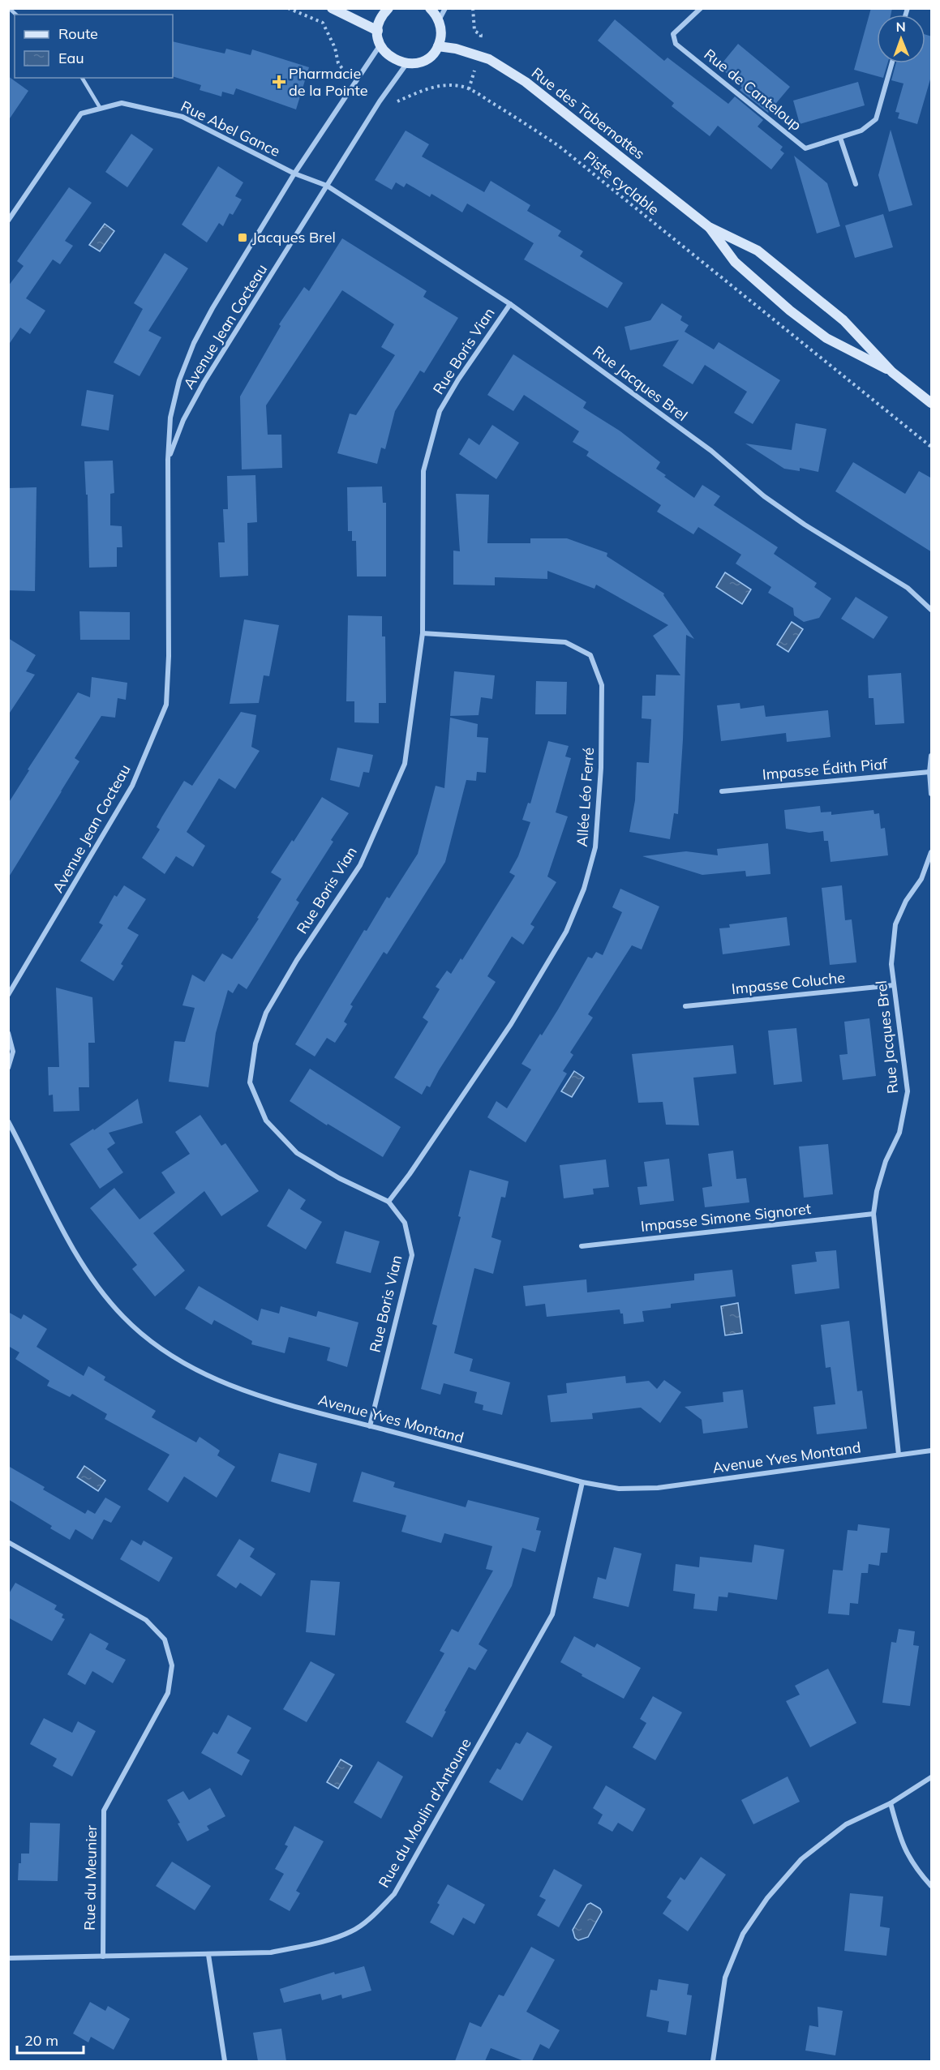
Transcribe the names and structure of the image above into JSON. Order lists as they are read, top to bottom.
{
  "streets": {
    "street": [
      "Rue de Canteloup",
      "Rue des Tabernottes",
      "Rue Abel Gance",
      "Avenue Jean Cocteau",
      "Rue Boris Vian",
      "Rue Jacques Brel",
      "Impasse Édith Piaf",
      "Allée Léo Ferré",
      "Impasse Coluche",
      "Impasse Simone Signoret",
      "Avenue Yves Montand",
      "Rue du Moulin d'Antoune",
      "Rue du Meunier"
    ],
    "path": ["Piste cyclable"]
  },
  "crossings": [
    ["Rue Abel Gance", "Avenue Jean Cocteau"],
    ["Rue Abel Gance", "Rue Jacques Brel"],
    ["Piste cyclable", "Avenue Jean Cocteau"],
    ["Avenue Jean Cocteau", "Rue Jacques Brel"],
    ["Rue Boris Vian", "Rue Jacques Brel"],
    ["Rue Boris Vian", "Allée Léo Ferré"],
    ["Rue Boris Vian", "Avenue Yves Montand"],
    ["Rue Jacques Brel", "Impasse Coluche"],
    ["Rue Jacques Brel", "Impasse Simone Signoret"],
    ["Rue Jacques Brel", "Avenue Yves Montand"],
    ["Avenue Yves Montand", "Rue du Moulin d'Antoune"],
    ["Rue du Moulin d'Antoune", "Rue du Meunier"]
  ],
  "places": {
    "health": ["Pharmacie de la Pointe"],
    "transit": ["Jacques Brel"]
  },
  "legend": ["Route", "Eau"],
  "scale_bar": "20 m",
  "north": "top"
}
